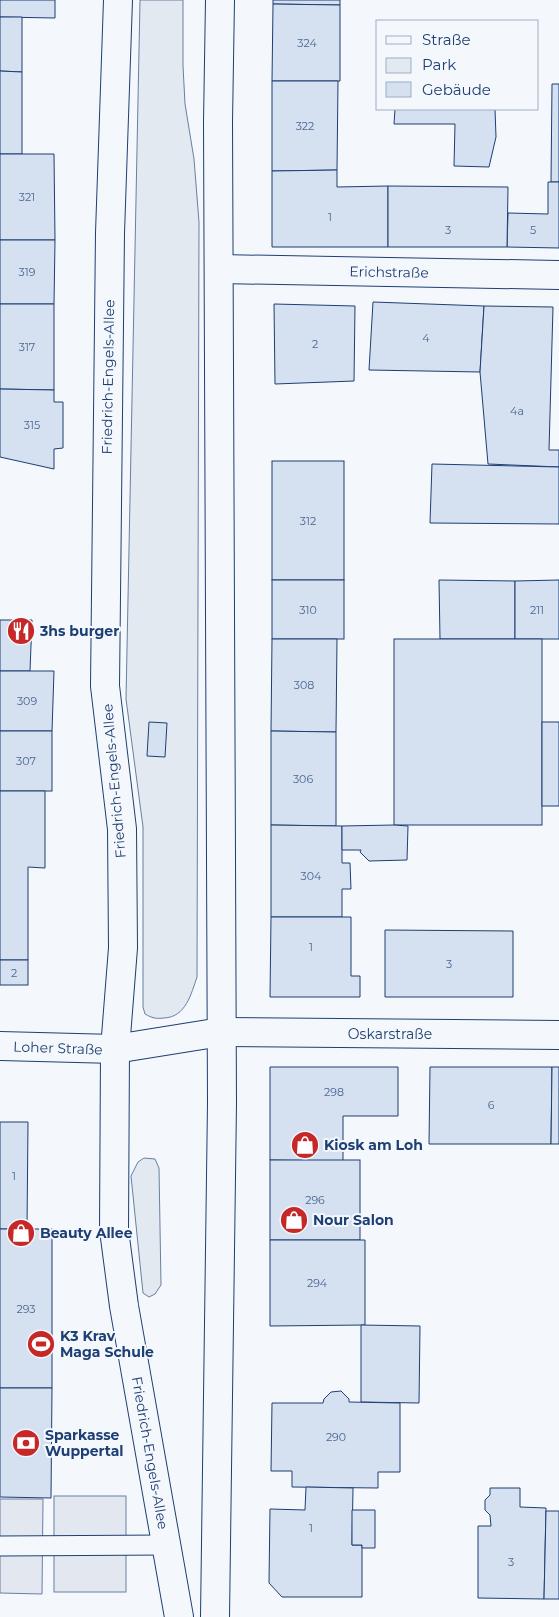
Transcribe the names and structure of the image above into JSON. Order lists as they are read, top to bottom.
{
  "streets": {
    "main road": [
      "Erichstraße",
      "Friedrich-Engels-Allee",
      "Oskarstraße",
      "Loher Straße"
    ]
  },
  "crossings": [
    ["Friedrich-Engels-Allee", "Oskarstraße"],
    ["Friedrich-Engels-Allee", "Loher Straße"],
    ["Oskarstraße", "Loher Straße"]
  ],
  "places": {
    "restaurant": ["3hs burger"],
    "shop": ["Kiosk am Loh", "Nour Salon", "Beauty Allee"],
    "sports": ["K3 Krav Maga Schule"],
    "bank": ["Sparkasse Wuppertal"]
  },
  "house_numbers": [
    "324",
    "322",
    "321",
    "1",
    "3",
    "5",
    "319",
    "4",
    "2",
    "317",
    "4a",
    "315",
    "312",
    "310",
    "211",
    "308",
    "309",
    "307",
    "306",
    "304",
    "1",
    "3",
    "2",
    "298",
    "6",
    "1",
    "296",
    "294",
    "293",
    "290",
    "1",
    "3"
  ],
  "legend": ["Straße", "Park", "Gebäude"]
}
